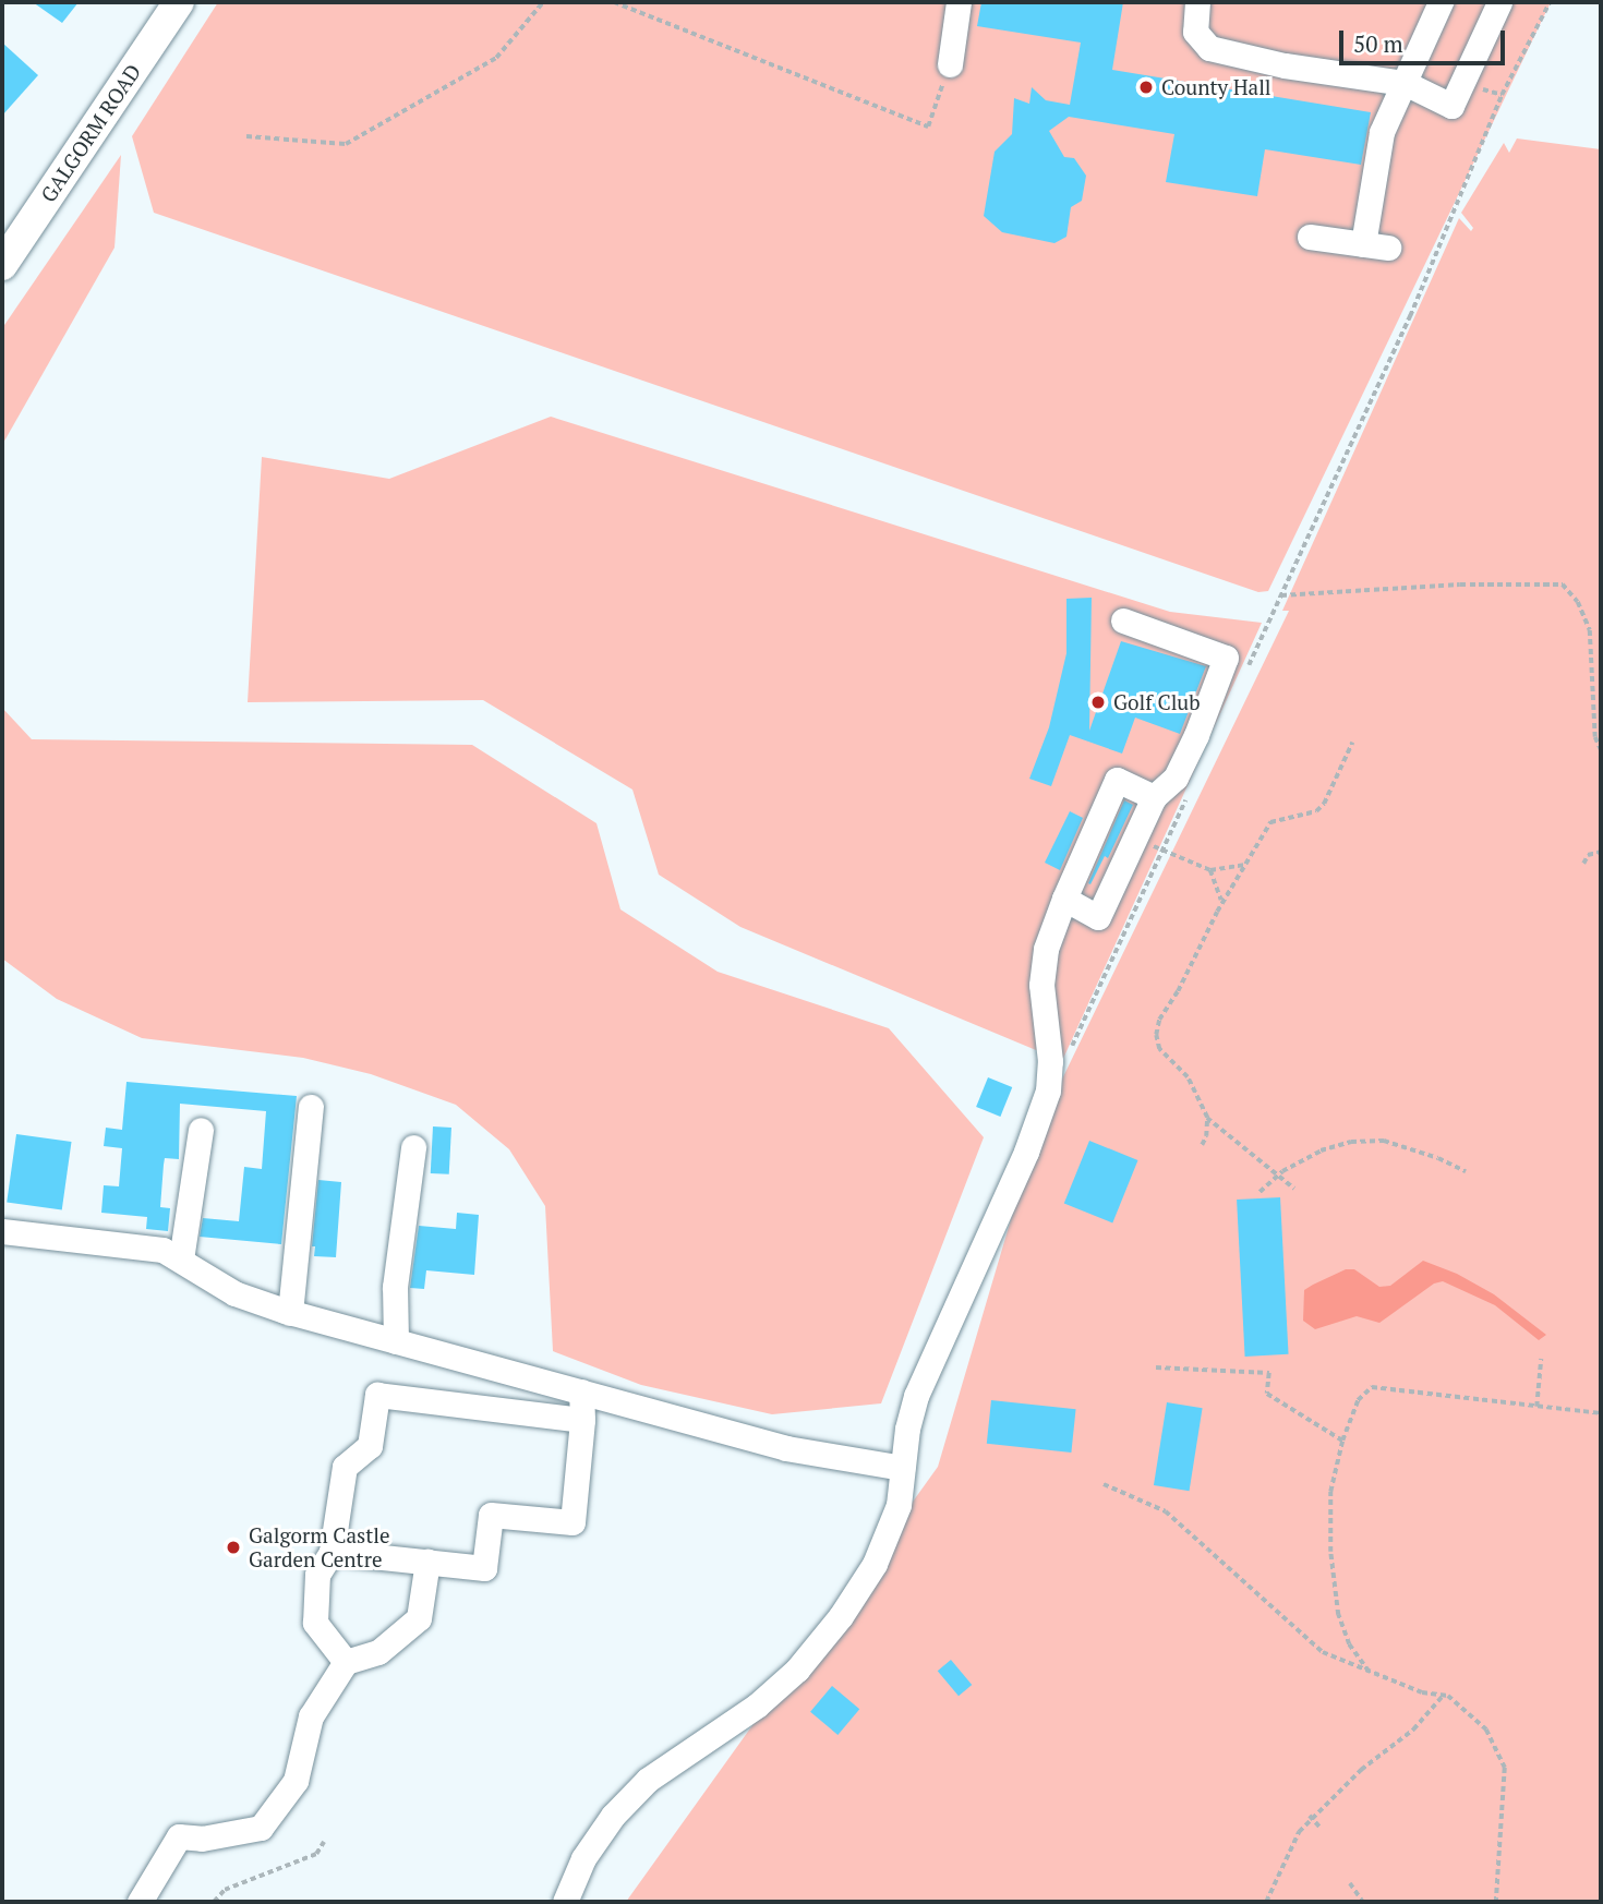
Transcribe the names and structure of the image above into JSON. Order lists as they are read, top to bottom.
{
  "streets": {
    "main road": ["GALGORM ROAD"]
  },
  "places": ["County Hall", "Golf Club", "Galgorm Castle Garden Centre"],
  "scale_bar": "50 m"
}
